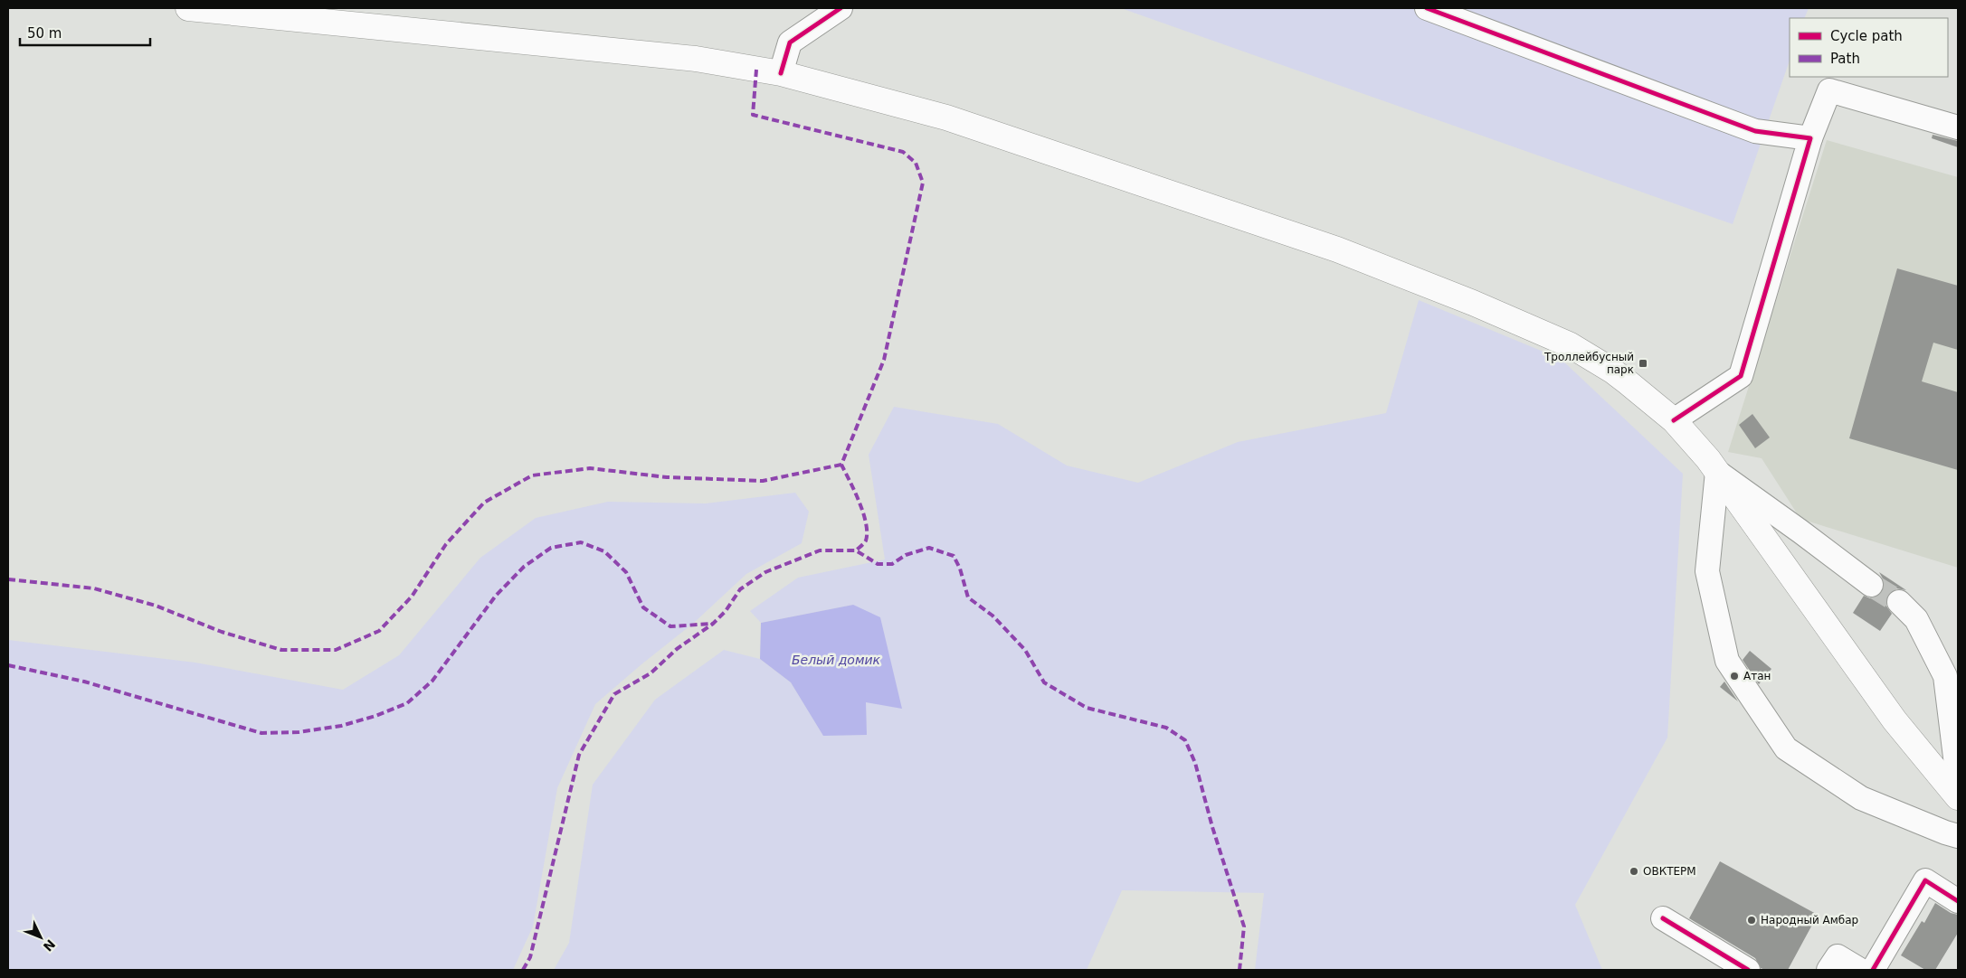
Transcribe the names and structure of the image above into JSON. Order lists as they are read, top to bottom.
{
  "water": ["Белый домик"],
  "places": {
    "transit": ["Троллейбусный парк"],
    "other": ["Атан", "ОВКТЕРМ", "Народный Амбар"]
  },
  "legend": ["Cycle path", "Path"],
  "scale_bar": "50 m",
  "north": "bottom right"
}
